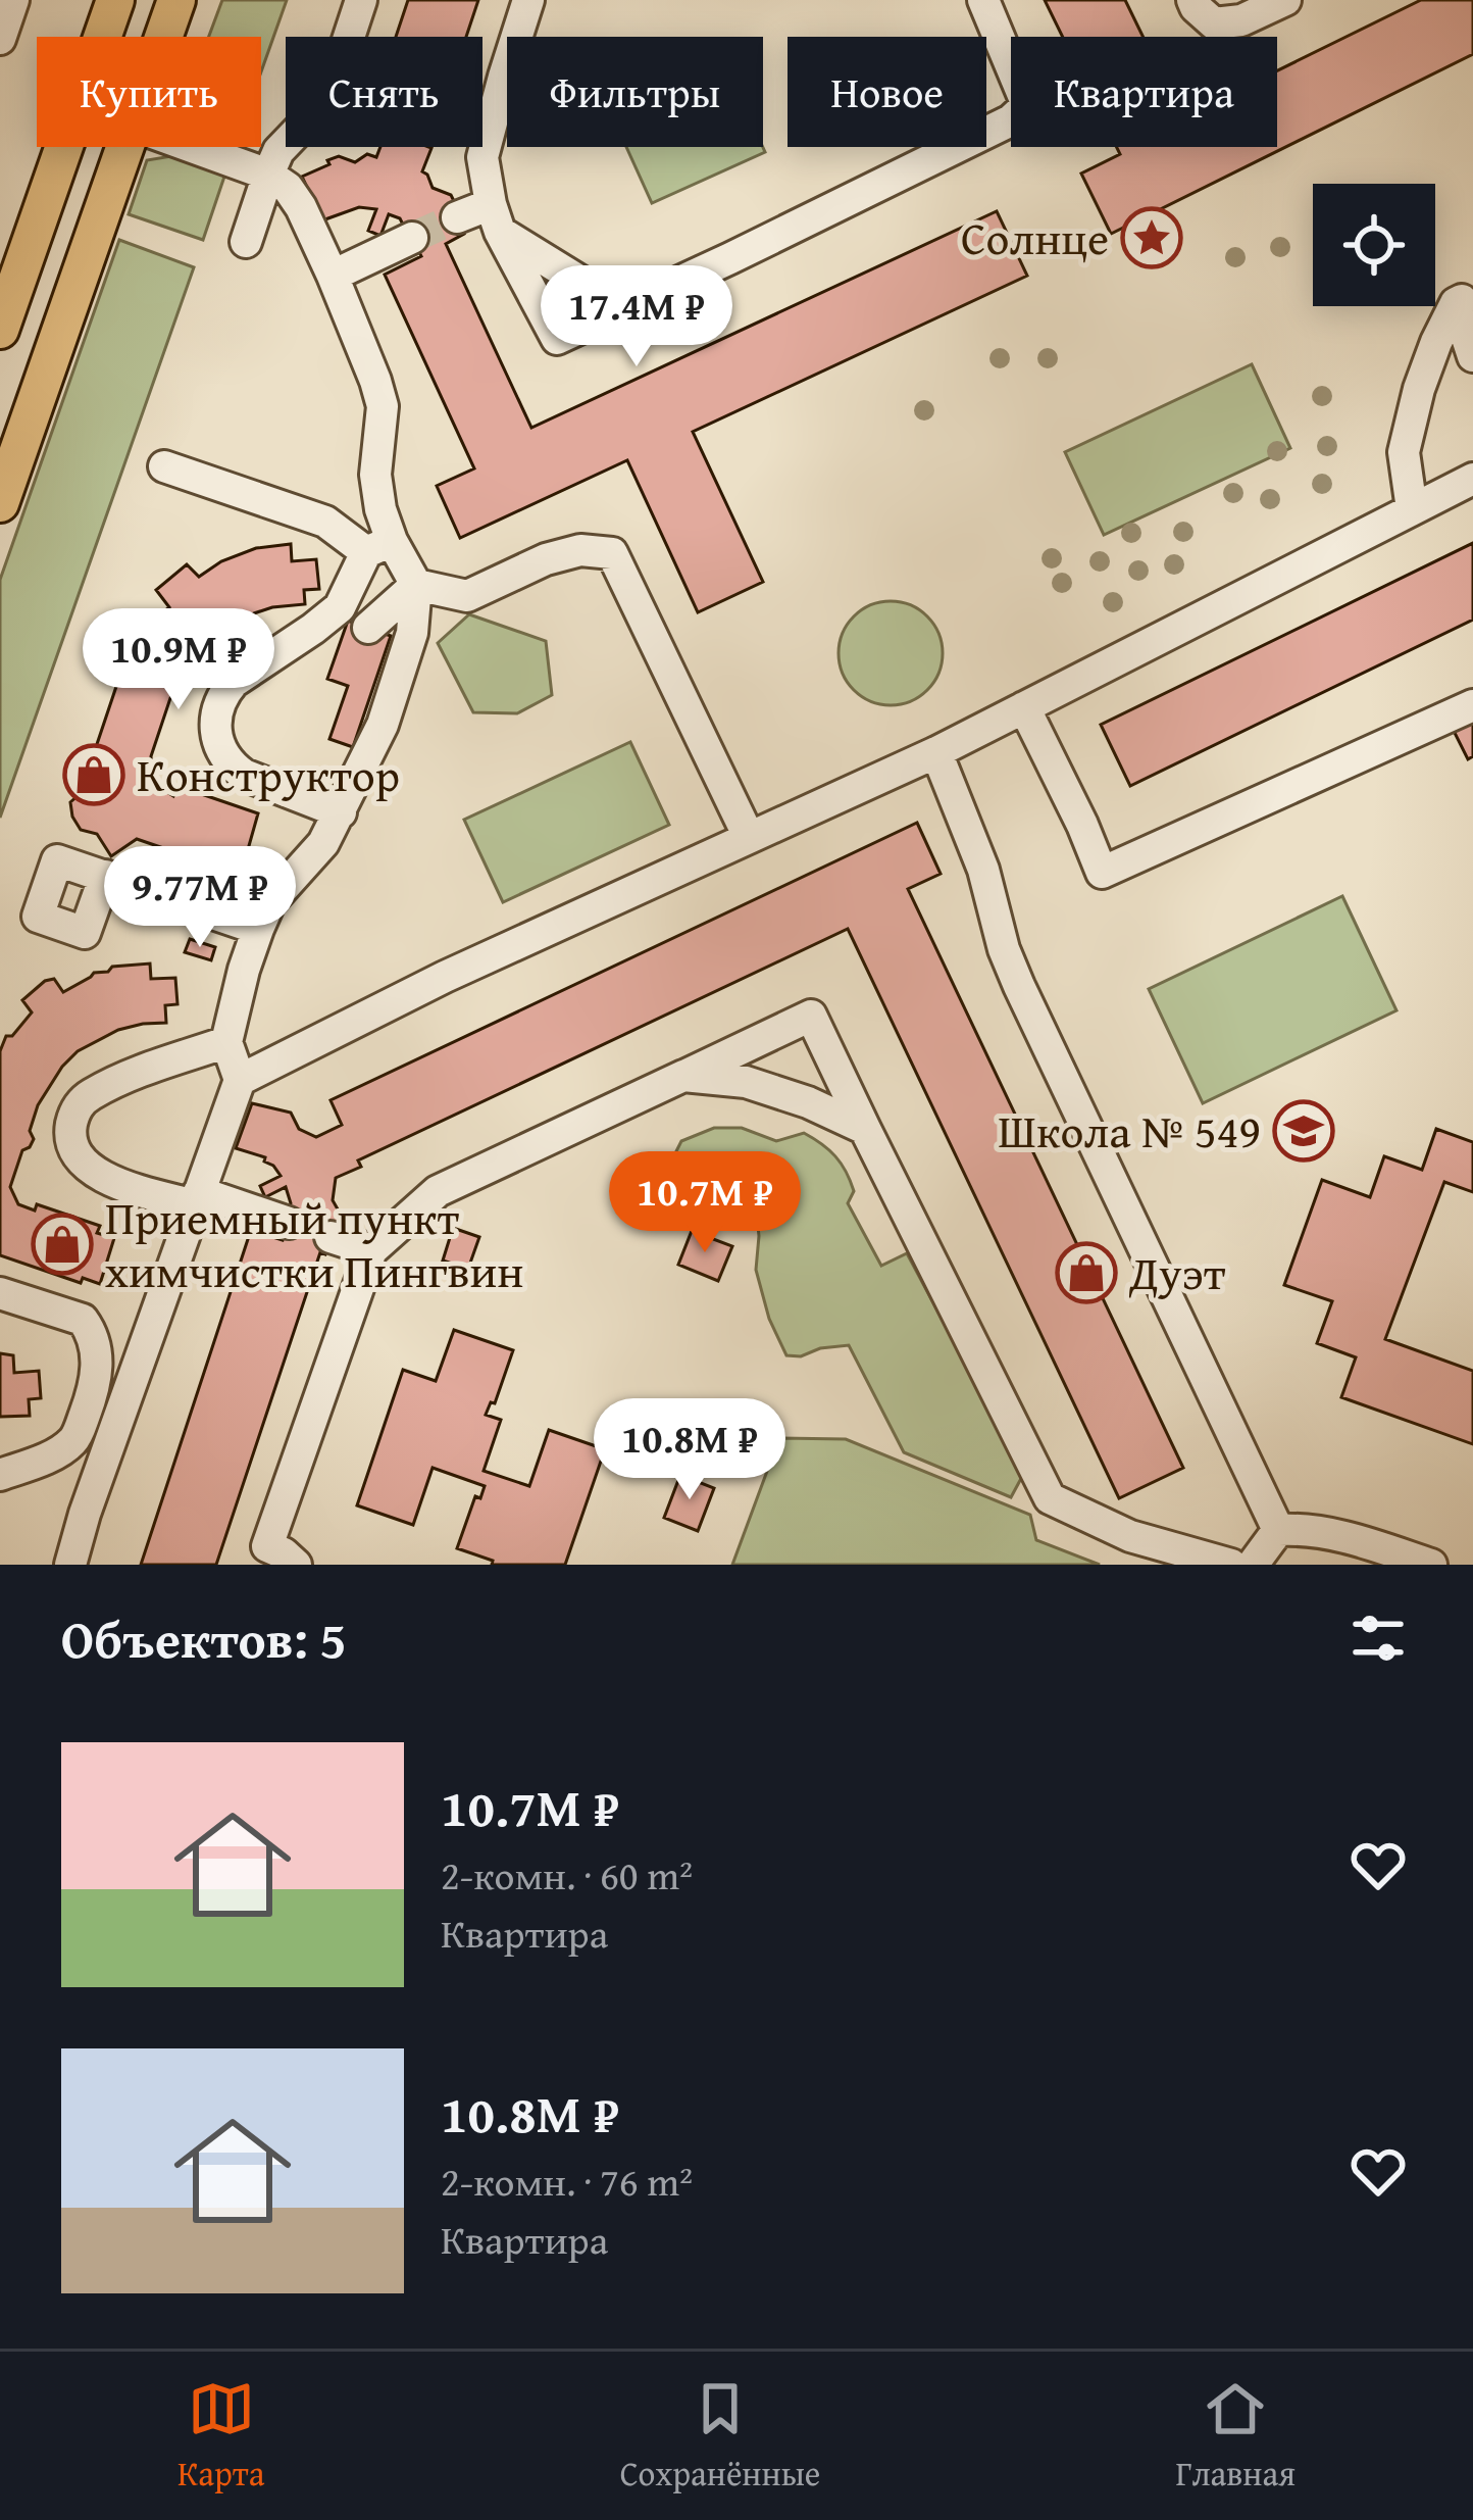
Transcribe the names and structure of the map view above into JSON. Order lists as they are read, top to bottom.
{
  "places": {
    "place": ["Солнце"],
    "shop": ["Конструктор", "Приемный пункт химчистки Пингвин", "Дуэт"],
    "school or university": ["Школа № 549"]
  },
  "page": {
    "chip": [
      "Купить",
      "Снять",
      "Фильтры",
      "Новое",
      "Квартира"
    ],
    "price": [
      "17.4M ₽",
      "10.9M ₽",
      "9.77M ₽",
      "10.7M ₽",
      "10.8M ₽"
    ],
    "heading": "Объектов: 5",
    "list": [
      {
        "name": "10.7M ₽",
        "note": "2-комн. · 60 m² · Квартира"
      },
      {
        "name": "10.8M ₽",
        "note": "2-комн. · 76 m² · Квартира"
      }
    ],
    "tabs": ["Карта", "Сохранённые", "Главная"]
  }
}
